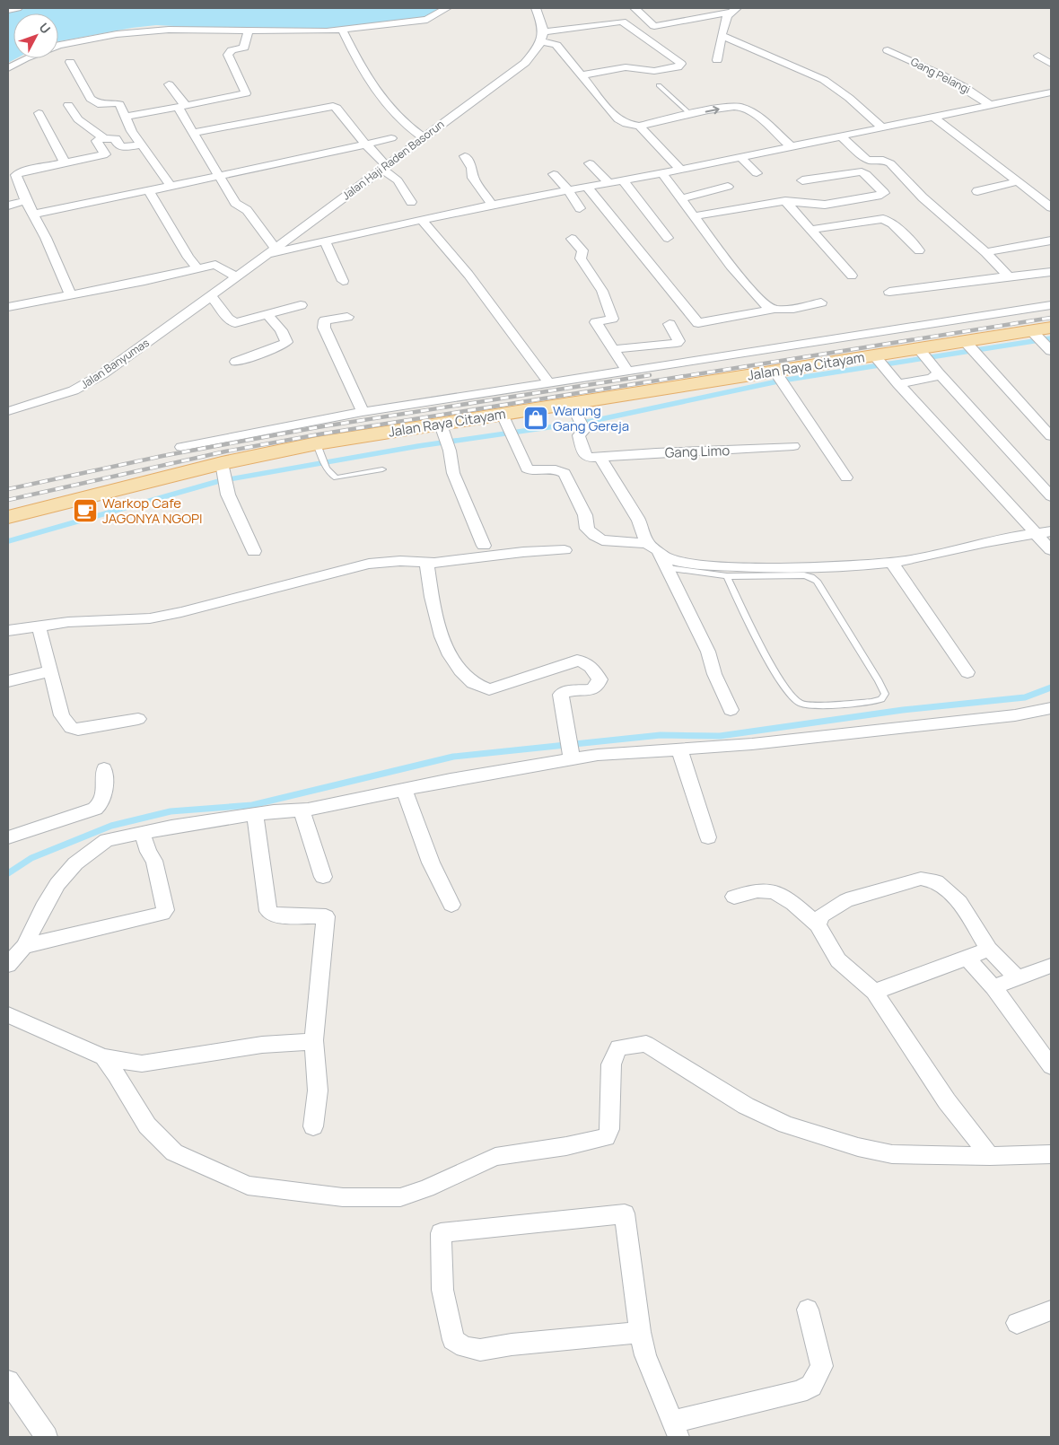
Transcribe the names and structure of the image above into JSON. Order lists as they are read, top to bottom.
{
  "streets": {
    "main road": ["Jalan Raya Citayam"],
    "street": [
      "Gang Pelangi",
      "Jalan Haji Raden Basorun",
      "Jalan Banyumas",
      "Gang Limo"
    ]
  },
  "crossings": [
    ["Jalan Haji Raden Basorun", "Jalan Banyumas"]
  ],
  "places": {
    "shop": ["Warung Gang Gereja"],
    "cafe": ["Warkop Cafe JAGONYA NGOPI"]
  },
  "north": "top right"
}
